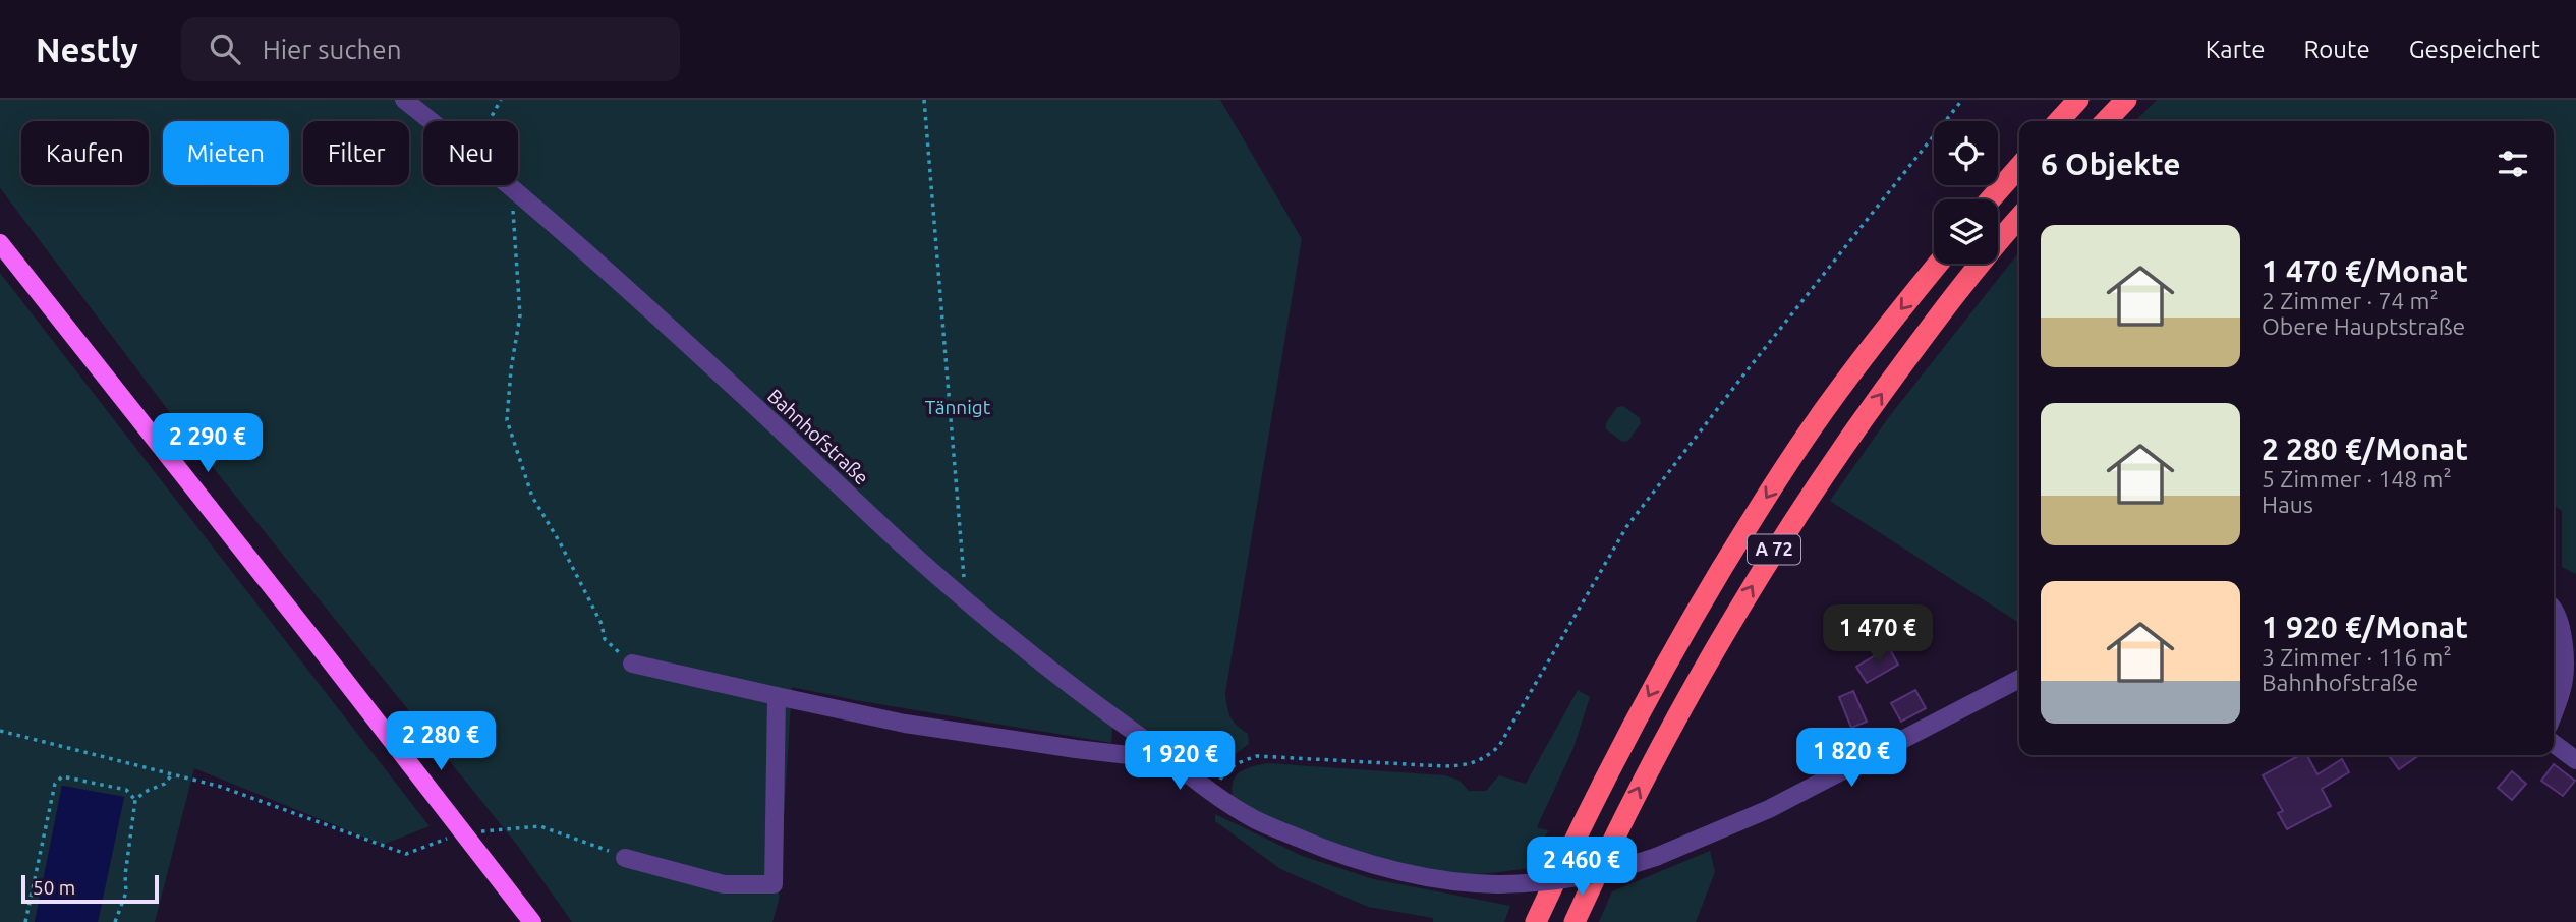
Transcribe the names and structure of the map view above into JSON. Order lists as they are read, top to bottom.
{
  "streets": {
    "highway": ["A 72"],
    "street": ["Bahnhofstraße"]
  },
  "parks": ["Tännigt"],
  "scale_bar": "50 m",
  "page": {
    "header": "Nestly",
    "search": "Hier suchen",
    "nav": ["Karte", "Route", "Gespeichert"],
    "chip": [
      "Kaufen",
      "Mieten",
      "Filter",
      "Neu"
    ],
    "heading": "6 Objekte",
    "list": [
      {
        "name": "1 470 €/Monat",
        "note": "2 Zimmer · 74 m² · Obere Hauptstraße"
      },
      {
        "name": "2 280 €/Monat",
        "note": "5 Zimmer · 148 m² · Haus"
      },
      {
        "name": "1 920 €/Monat",
        "note": "3 Zimmer · 116 m² · Bahnhofstraße"
      }
    ],
    "price": [
      "2 290 €",
      "1 470 €",
      "2 280 €",
      "1 820 €",
      "1 920 €",
      "2 460 €"
    ],
    "scale": "50 m"
  }
}
